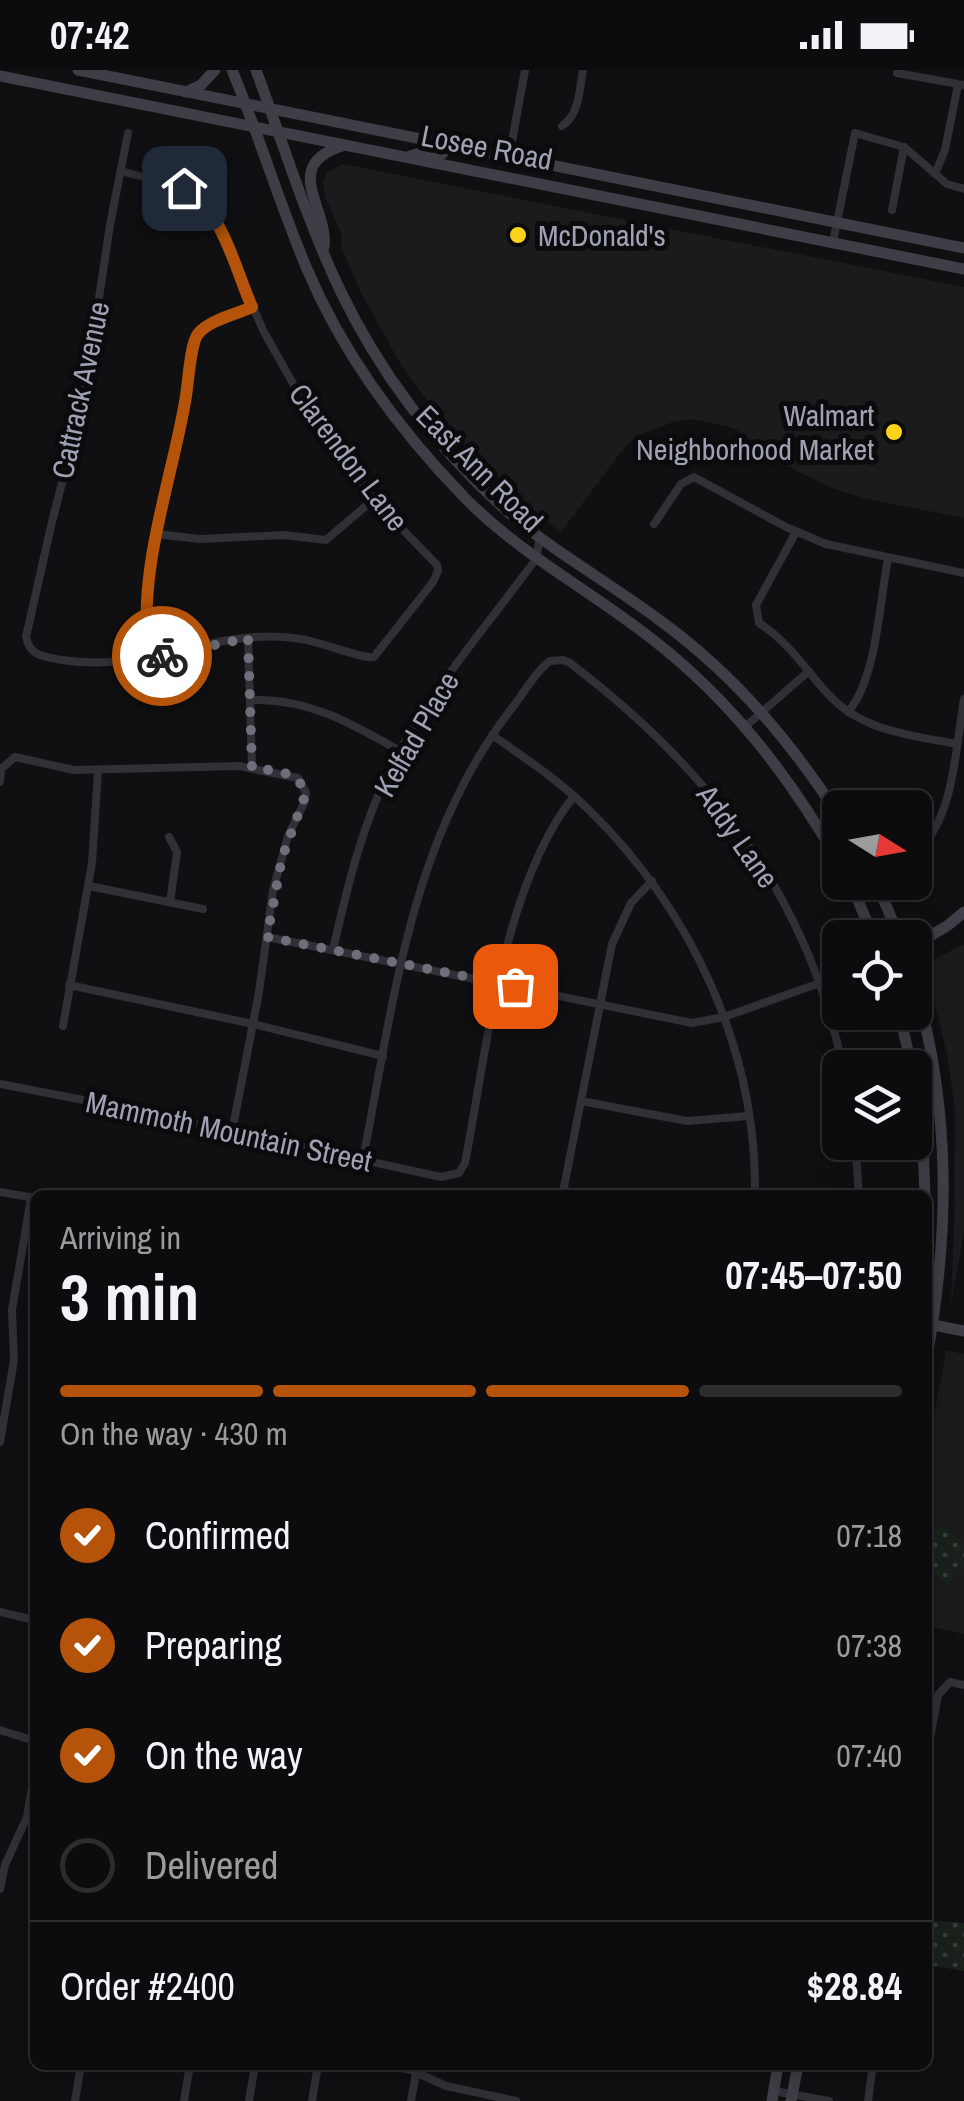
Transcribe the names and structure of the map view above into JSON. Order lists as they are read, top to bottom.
{
  "streets": {
    "main road": ["Losee Road", "East Ann Road"],
    "street": [
      "Cattrack Avenue",
      "Clarendon Lane",
      "Kelfad Place",
      "Addy Lane",
      "Mammoth Mountain Street"
    ]
  },
  "crossings": [
    ["Losee Road", "East Ann Road"],
    ["Cattrack Avenue", "Clarendon Lane"],
    ["East Ann Road", "Kelfad Place"]
  ],
  "places": ["McDonald's", "Walmart Neighborhood Market"],
  "north": "right",
  "page": {
    "status": "07:42",
    "heading": ["3 min", "Arriving in", "07:45–07:50"],
    "panel": ["Order #2400", "$28.84"],
    "bar": "On the way · 430 m",
    "list": [
      ["Confirmed", "07:18"],
      ["Preparing", "07:38"],
      ["On the way", "07:40"],
      "Delivered"
    ]
  }
}
